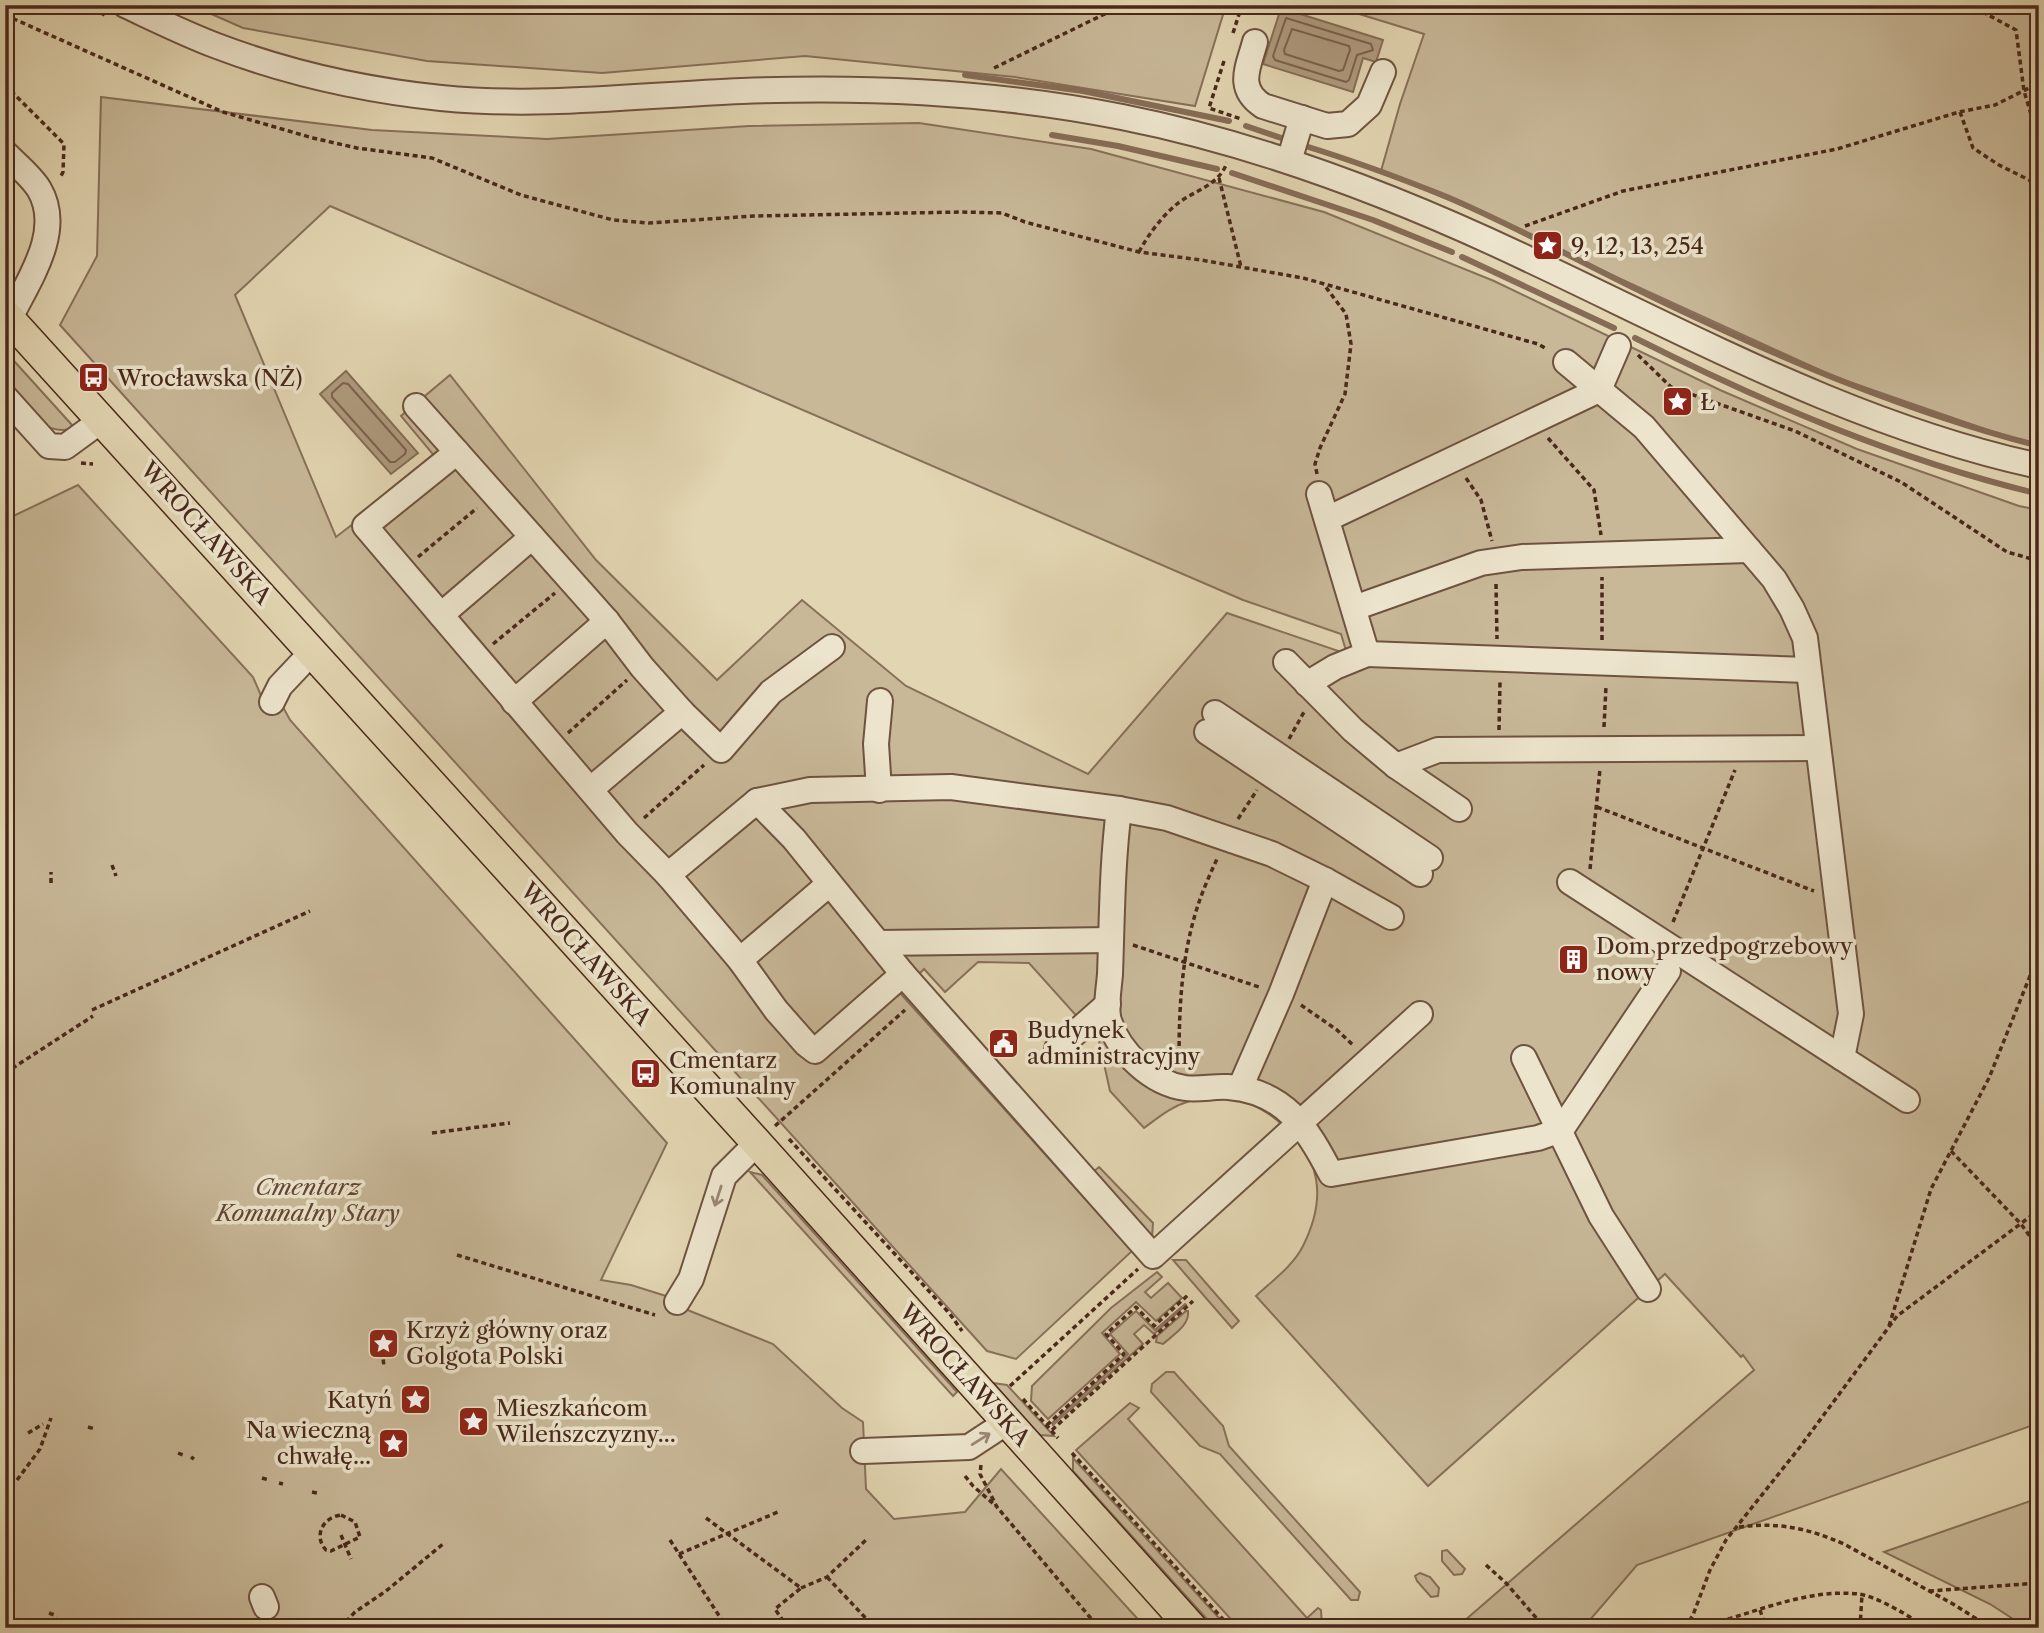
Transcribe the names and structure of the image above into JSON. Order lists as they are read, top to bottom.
{
  "streets": {
    "main road": ["WROCŁAWSKA"]
  },
  "parks": ["Cmentarz Komunalny Stary"],
  "places": {
    "place": [
      "9, 12, 13, 254",
      "Ł",
      "Krzyż główny oraz Golgota Polski",
      "Katyń",
      "Mieszkańcom Wileńszczyzny...",
      "Na wieczną chwałę..."
    ],
    "bus stop": ["Wrocławska (NŻ)", "Cmentarz Komunalny"],
    "building": ["Dom przedpogrzebowy nowy"],
    "public building": ["Budynek administracyjny"]
  }
}
